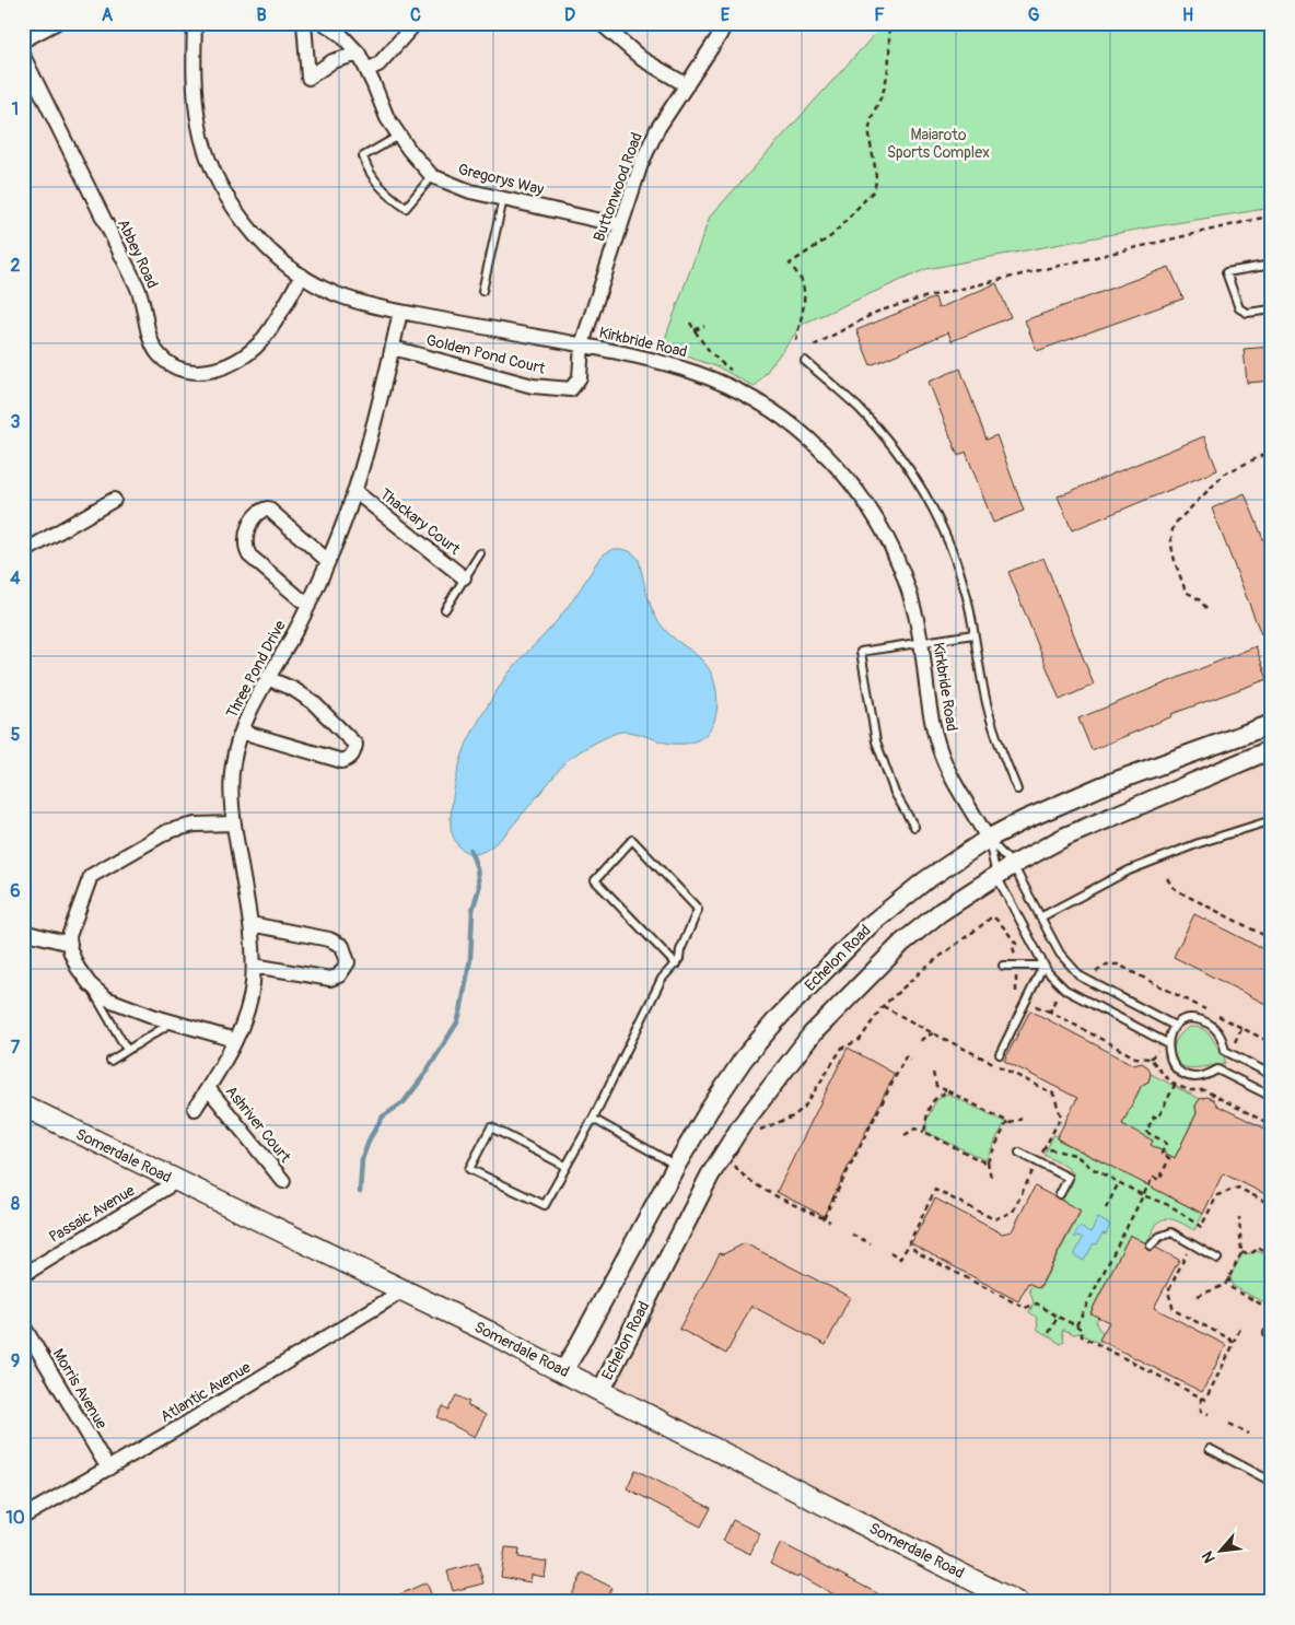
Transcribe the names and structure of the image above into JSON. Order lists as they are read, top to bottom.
{
  "streets": {
    "main road": ["Somerdale Road"],
    "street": [
      "Gregorys Way",
      "Buttonwood Road",
      "Abbey Road",
      "Kirkbride Road",
      "Golden Pond Court",
      "Thackary Court",
      "Three Pond Drive",
      "Echelon Road",
      "Ashriver Court",
      "Passaic Avenue",
      "Morris Avenue",
      "Atlantic Avenue"
    ]
  },
  "crossings": [
    ["Gregorys Way", "Buttonwood Road"],
    ["Buttonwood Road", "Kirkbride Road"],
    ["Buttonwood Road", "Golden Pond Court"],
    ["Abbey Road", "Kirkbride Road"],
    ["Kirkbride Road", "Three Pond Drive"],
    ["Kirkbride Road", "Echelon Road"],
    ["Golden Pond Court", "Three Pond Drive"],
    ["Thackary Court", "Three Pond Drive"],
    ["Three Pond Drive", "Ashriver Court"],
    ["Echelon Road", "Somerdale Road"],
    ["Somerdale Road", "Passaic Avenue"],
    ["Somerdale Road", "Atlantic Avenue"],
    ["Morris Avenue", "Atlantic Avenue"]
  ],
  "parks": ["Maiaroto Sports Complex"],
  "north": "bottom left",
  "grid": {
    "columns": [
      "A",
      "B",
      "C",
      "D",
      "E",
      "F",
      "G",
      "H"
    ],
    "rows": [
      "1",
      "2",
      "3",
      "4",
      "5",
      "6",
      "7",
      "8",
      "9",
      "10"
    ]
  }
}
